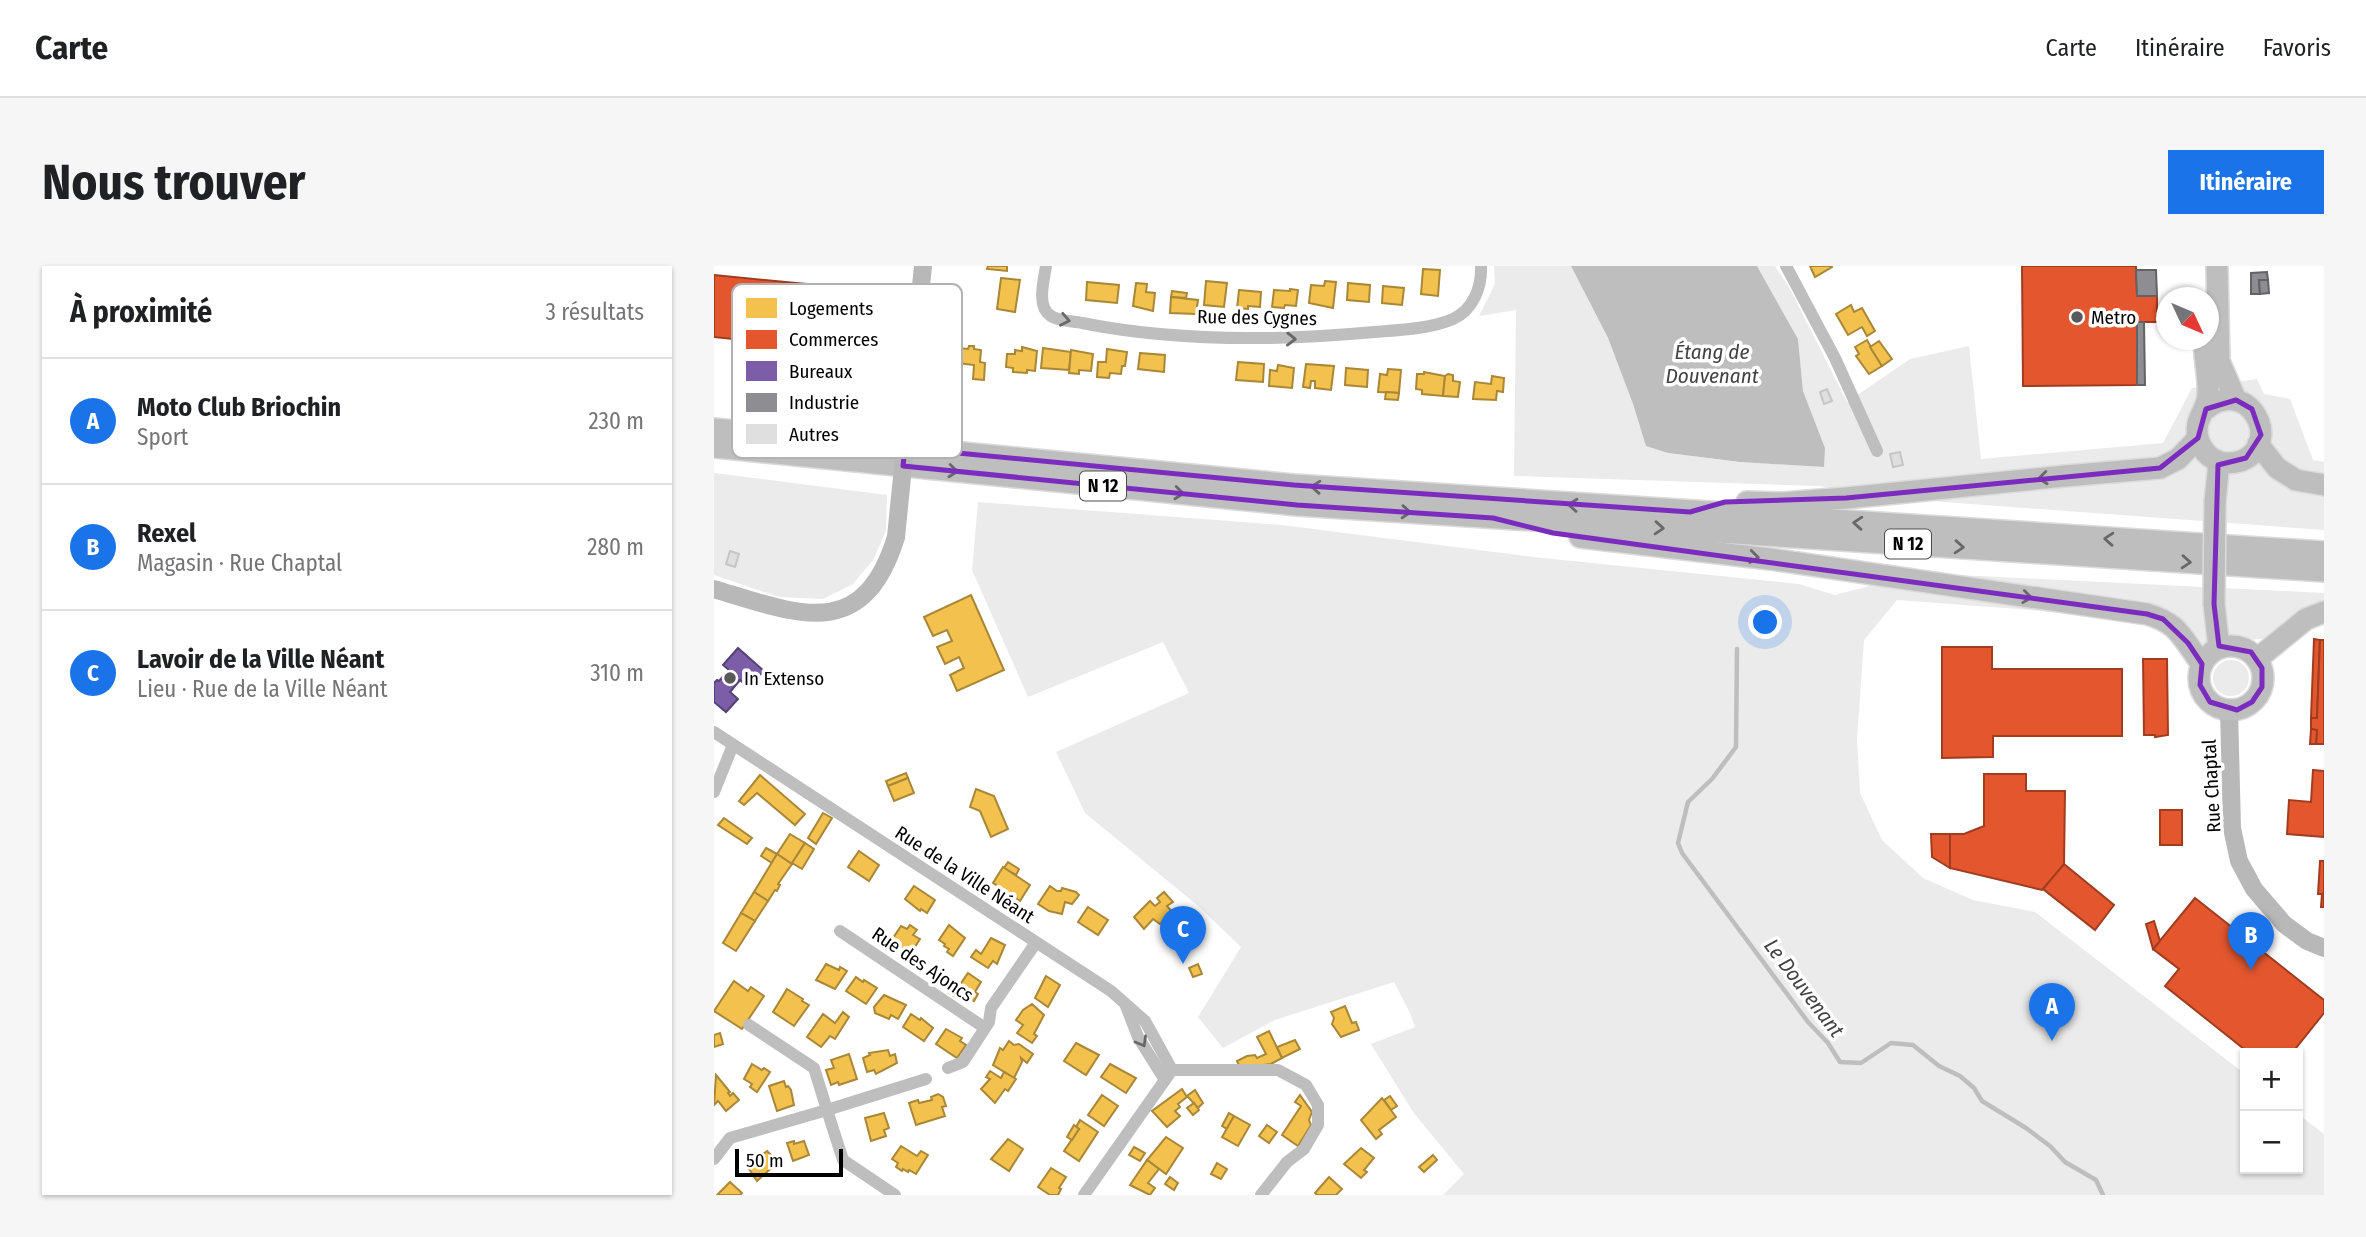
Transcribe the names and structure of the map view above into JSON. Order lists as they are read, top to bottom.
{
  "streets": {
    "main road": ["N 12", "Rue Chaptal"],
    "street": ["Rue des Cygnes", "Rue de la Ville Néant", "Rue des Ajoncs"]
  },
  "one_way": ["Rue des Cygnes"],
  "water": ["Étang de Douvenant", "Le Douvenant"],
  "places": ["Metro", "In Extenso"],
  "legend": [
    "Logements",
    "Commerces",
    "Bureaux",
    "Industrie",
    "Autres"
  ],
  "scale_bar": "50 m",
  "north": "bottom right",
  "page": {
    "header": "Carte",
    "nav": ["Carte", "Itinéraire", "Favoris"],
    "buttons": "Itinéraire",
    "title": "Nous trouver",
    "heading": ["À proximité", "3 résultats"],
    "list": [
      {
        "mark": "A",
        "name": "Moto Club Briochin",
        "note": "Sport",
        "value": "230 m"
      },
      {
        "mark": "B",
        "name": "Rexel",
        "note": "Magasin · Rue Chaptal",
        "value": "280 m"
      },
      {
        "mark": "C",
        "name": "Lavoir de la Ville Néant",
        "note": "Lieu · Rue de la Ville Néant",
        "value": "310 m"
      }
    ],
    "pins": ["C", "B", "A"],
    "map_buttons": ["+", "−"],
    "scale": "50 m"
  }
}
